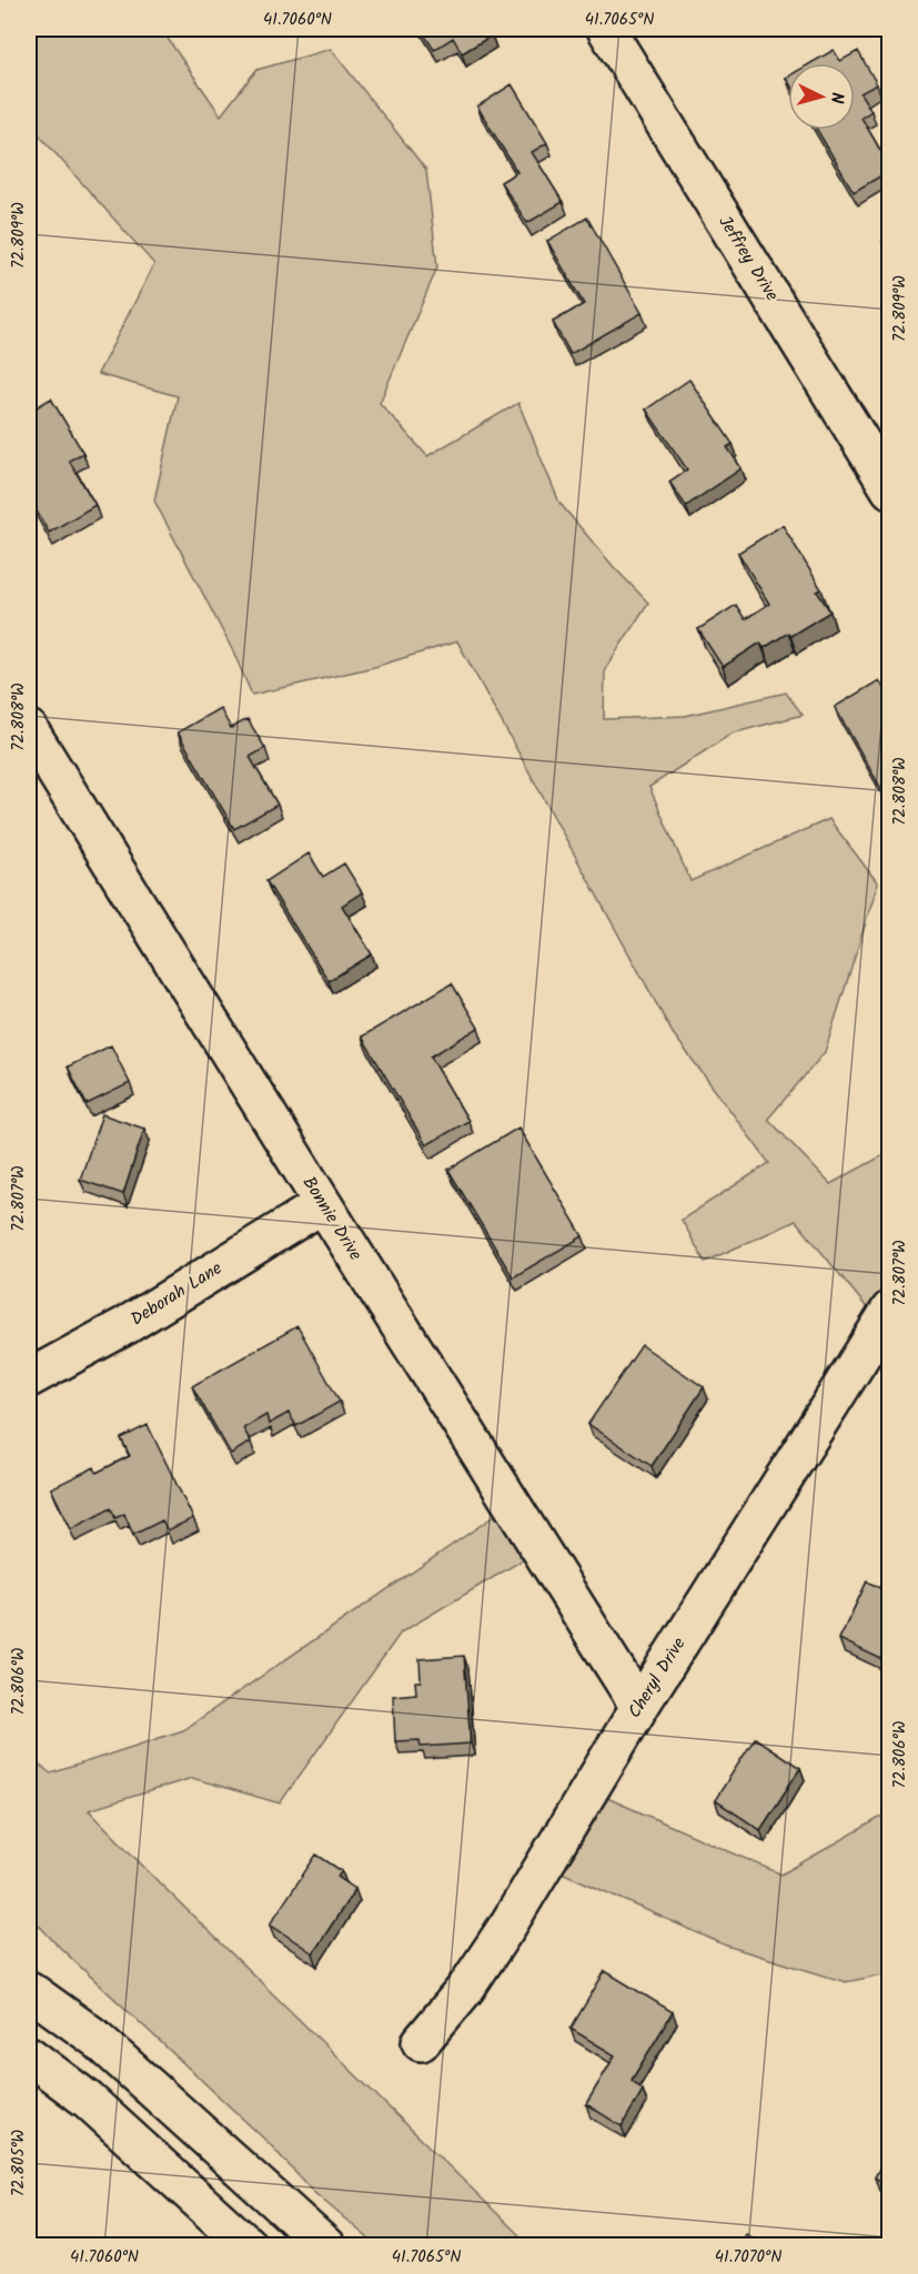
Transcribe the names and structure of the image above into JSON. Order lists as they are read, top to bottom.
{
  "streets": {
    "main road": [
      "Jeffrey Drive",
      "Bonnie Drive",
      "Deborah Lane",
      "Cheryl Drive"
    ]
  },
  "crossings": [
    ["Bonnie Drive", "Deborah Lane"],
    ["Bonnie Drive", "Cheryl Drive"]
  ],
  "north": "right",
  "coordinates": [
    "41.7060°N",
    "41.7065°N",
    "72.809°W",
    "72.808°W",
    "72.807°W",
    "72.806°W",
    "72.805°W",
    "41.7070°N"
  ]
}
